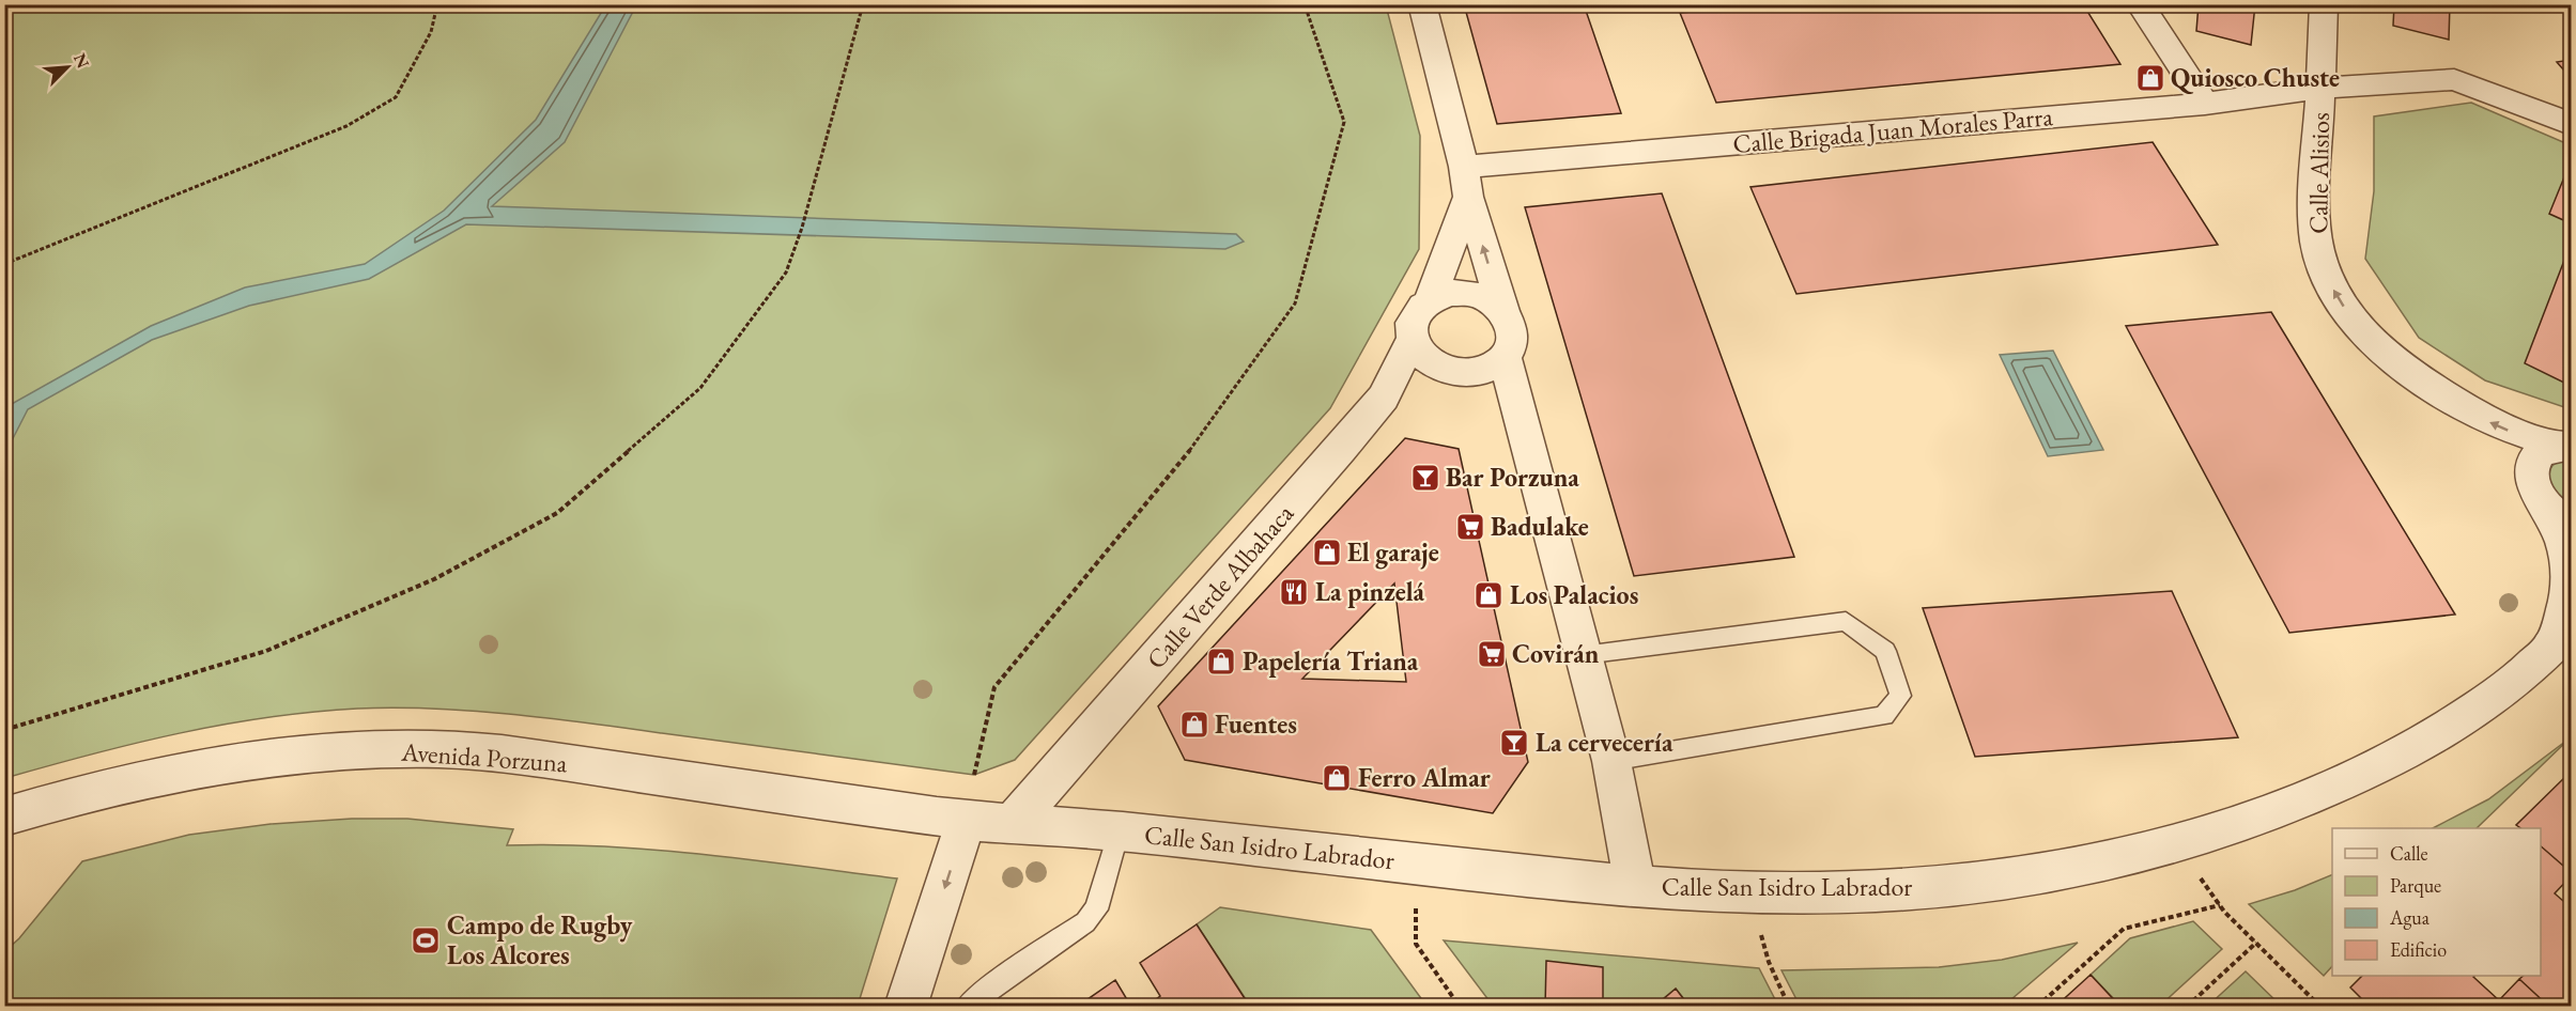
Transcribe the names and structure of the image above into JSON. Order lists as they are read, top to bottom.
{
  "streets": {
    "street": [
      "Calle Brigada Juan Morales Parra",
      "Calle Alisios",
      "Calle Verde Albahaca",
      "Avenida Porzuna",
      "Calle San Isidro Labrador"
    ]
  },
  "crossings": [
    ["Calle Brigada Juan Morales Parra", "Calle Alisios"],
    ["Calle Alisios", "Calle San Isidro Labrador"],
    ["Calle Verde Albahaca", "Calle San Isidro Labrador"],
    ["Avenida Porzuna", "Calle San Isidro Labrador"]
  ],
  "one_way": ["Calle Alisios"],
  "places": {
    "shop": [
      "Quiosco Chuste",
      "El garaje",
      "Los Palacios",
      "Papelería Triana",
      "Fuentes",
      "Ferro Almar"
    ],
    "bar": ["Bar Porzuna", "La cervecería"],
    "supermarket": ["Badulake", "Covirán"],
    "restaurant": ["La pinzelá"],
    "sports": ["Campo de Rugby Los Alcores"]
  },
  "legend": [
    "Calle",
    "Parque",
    "Agua",
    "Edificio"
  ],
  "north": "top right"
}
